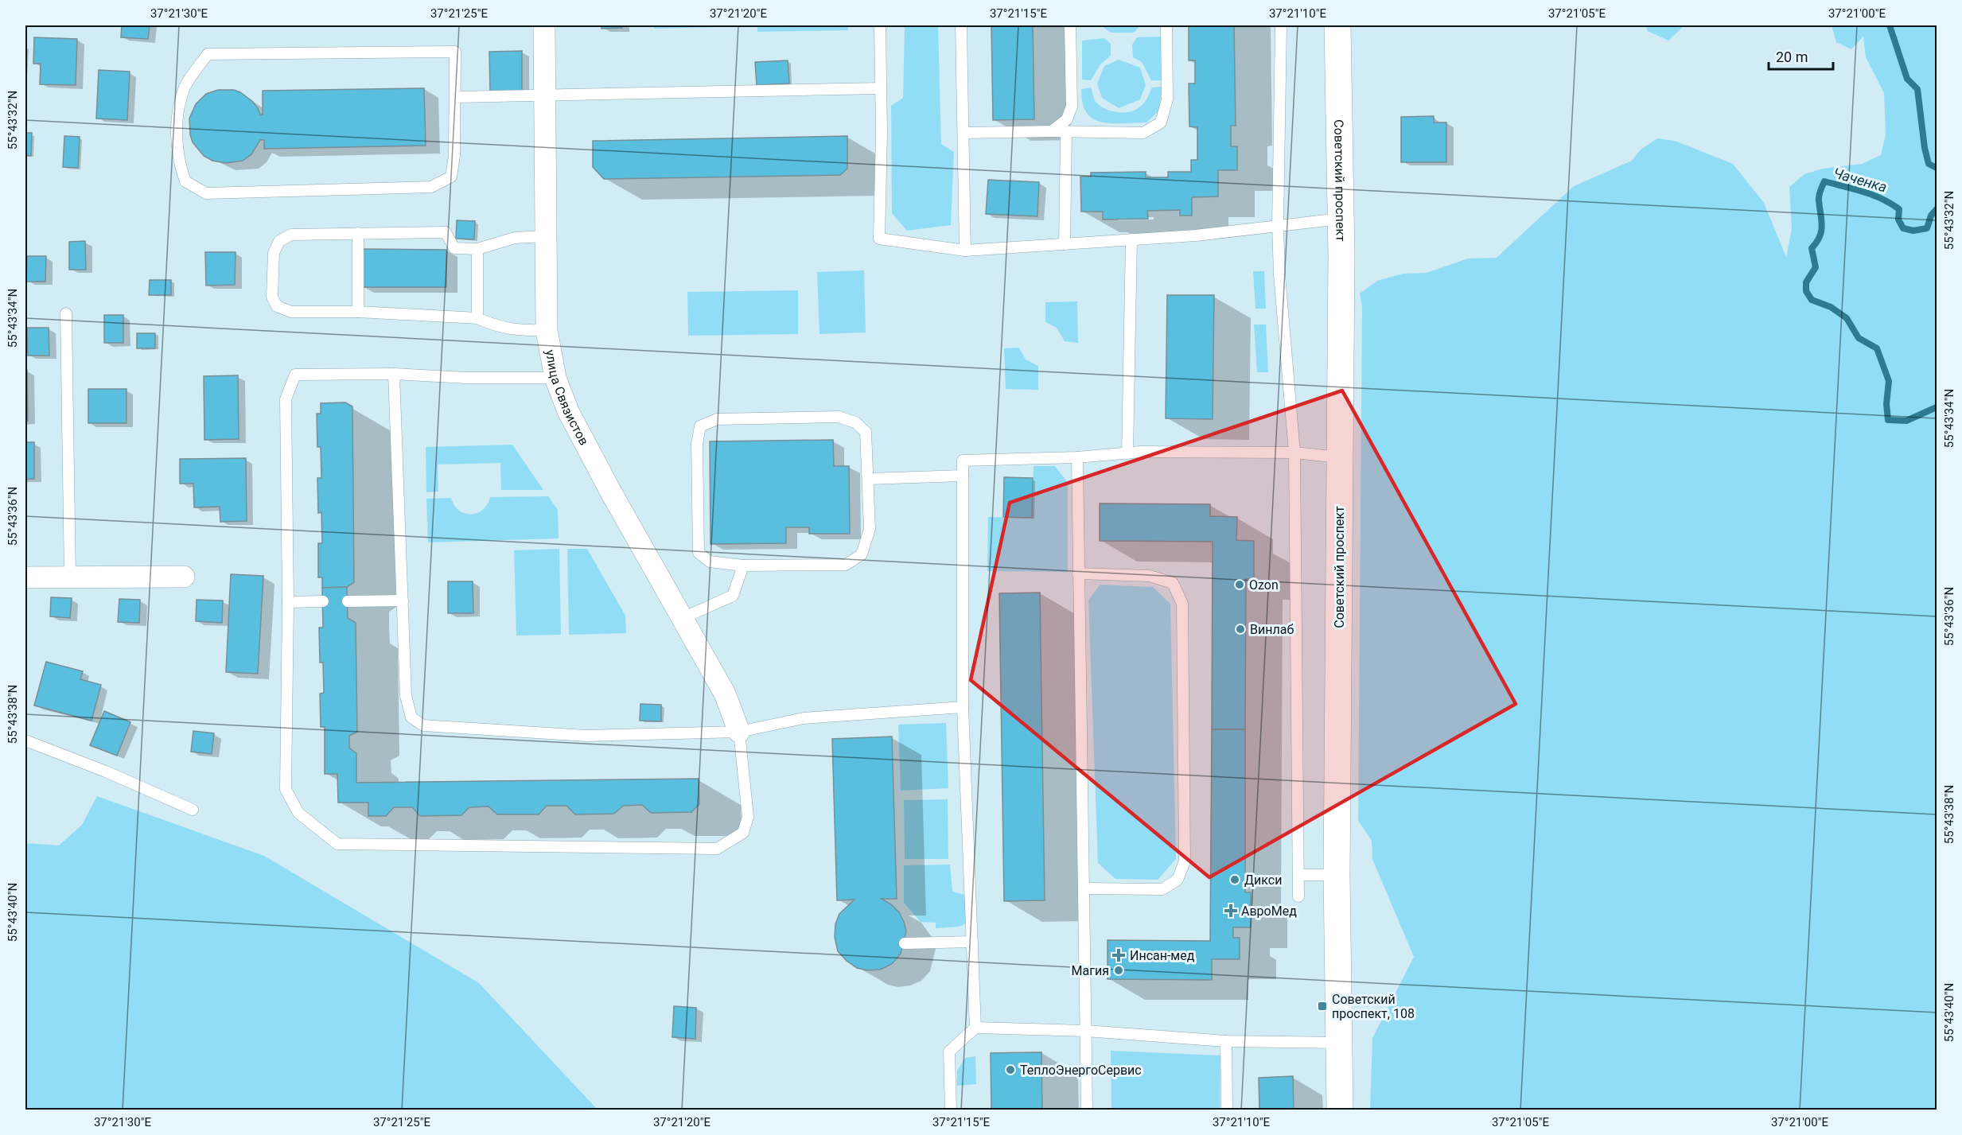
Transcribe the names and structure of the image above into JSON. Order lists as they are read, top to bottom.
{
  "streets": {
    "street": ["Советский проспект", "улица Связистов"]
  },
  "water": ["Чаченка"],
  "places": {
    "other": [
      "Ozon",
      "Винлаб",
      "Дикси",
      "Магия",
      "ТеплоЭнергоСервис"
    ],
    "health": ["АвроМед", "Инсан-мед"],
    "transit": ["Советский проспект, 108"]
  },
  "scale_bar": "20 m",
  "coordinates": [
    "37°21'30\"E",
    "37°21'25\"E",
    "37°21'20\"E",
    "37°21'15\"E",
    "37°21'10\"E",
    "37°21'05\"E",
    "37°21'00\"E",
    "55°43'32\"N",
    "55°43'34\"N",
    "55°43'36\"N",
    "55°43'38\"N",
    "55°43'40\"N"
  ]
}
